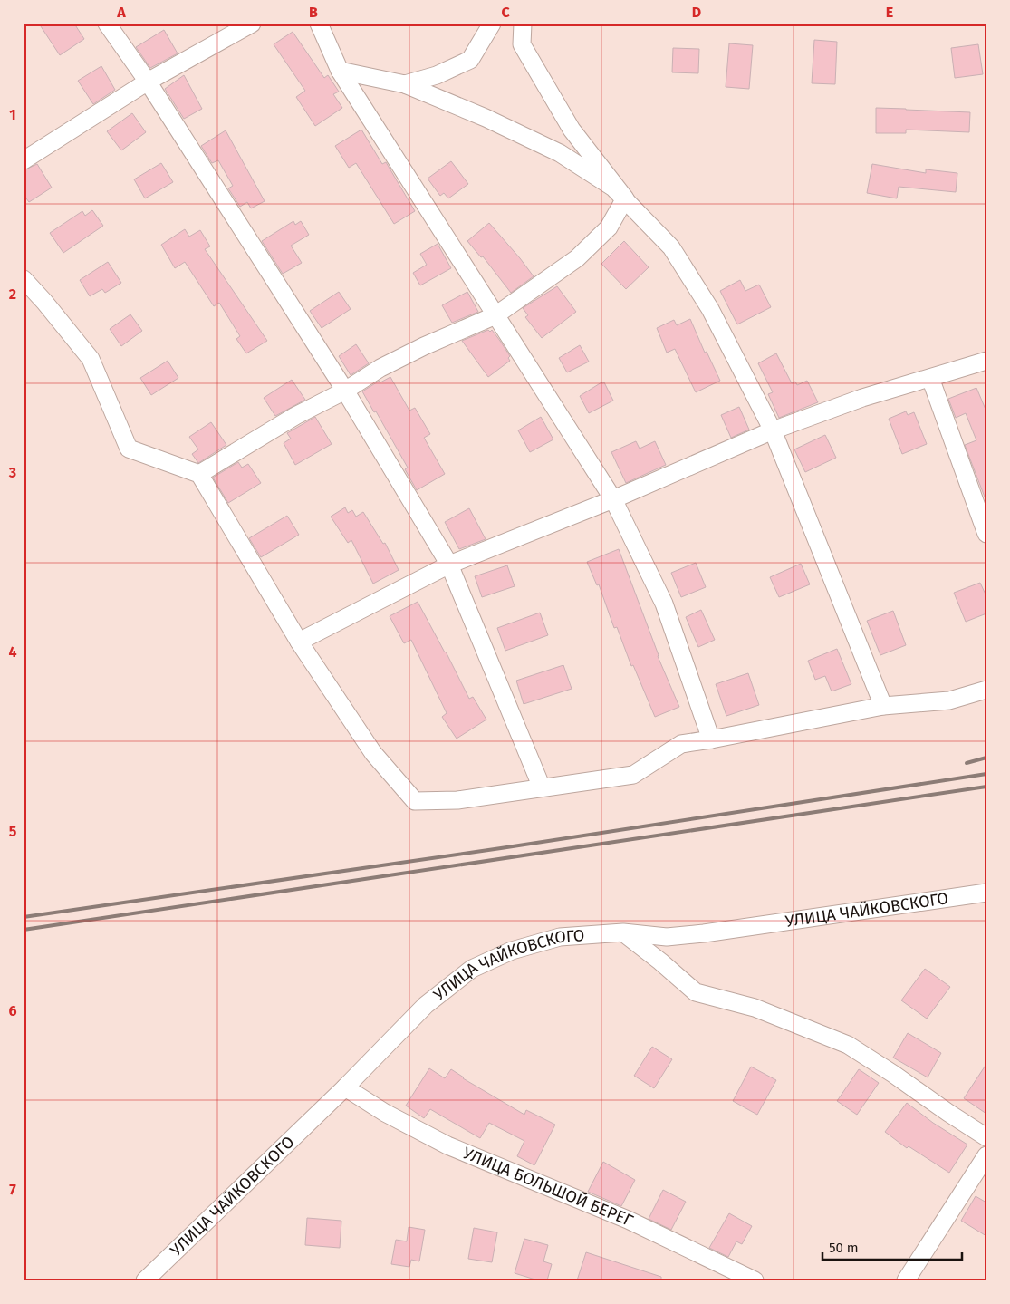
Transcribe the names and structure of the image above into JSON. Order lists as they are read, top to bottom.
{
  "streets": {
    "street": ["УЛИЦА ЧАЙКОВСКОГО", "УЛИЦА БОЛЬШОЙ БЕРЕГ"]
  },
  "crossings": [
    ["УЛИЦА ЧАЙКОВСКОГО", "УЛИЦА БОЛЬШОЙ БЕРЕГ"]
  ],
  "scale_bar": "50 m",
  "grid": {
    "columns": [
      "A",
      "B",
      "C",
      "D",
      "E"
    ],
    "rows": [
      "1",
      "2",
      "3",
      "4",
      "5",
      "6",
      "7"
    ]
  }
}
